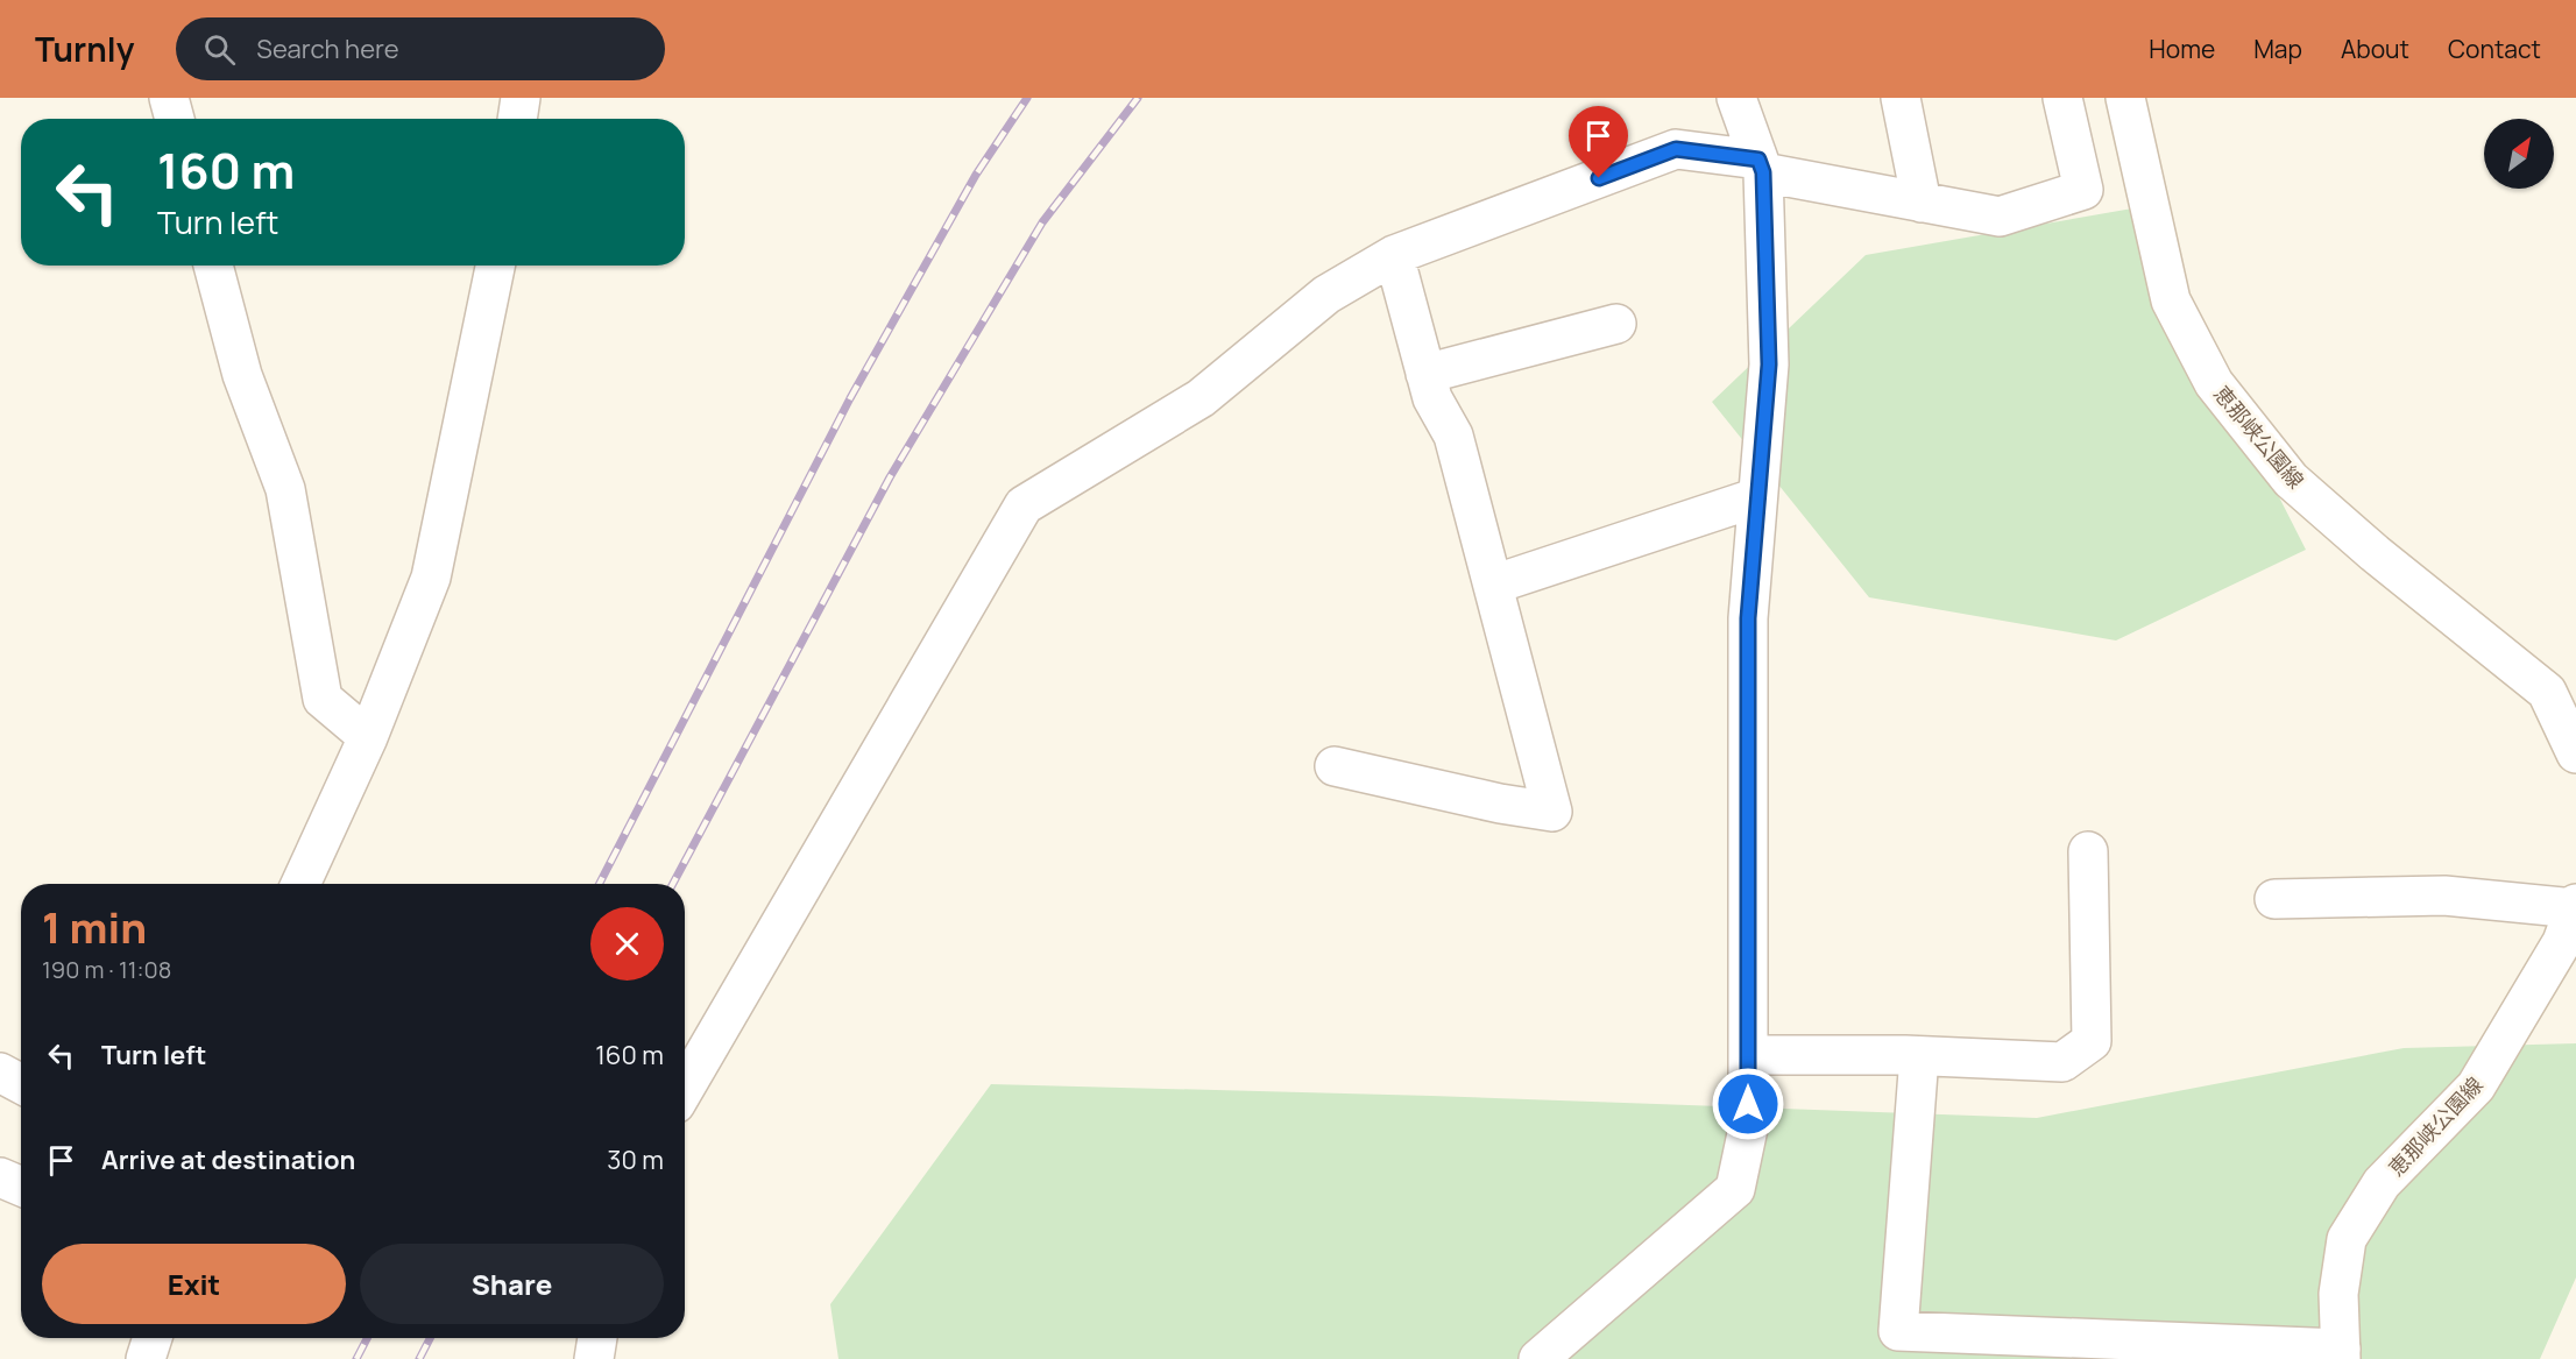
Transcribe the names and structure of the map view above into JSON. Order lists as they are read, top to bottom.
{
  "streets": {
    "street": ["恵那峡公園線"]
  },
  "north": "top right",
  "page": {
    "header": "Turnly",
    "search": "Search here",
    "nav": [
      "Home",
      "Map",
      "About",
      "Contact"
    ],
    "turn": ["160 m", "Turn left"],
    "heading": ["1 min", "190 m · 11:08"],
    "list": [
      {
        "name": "Turn left",
        "value": "160 m"
      },
      {
        "name": "Arrive at destination",
        "value": "30 m"
      }
    ],
    "buttons": ["Exit", "Share"]
  }
}
